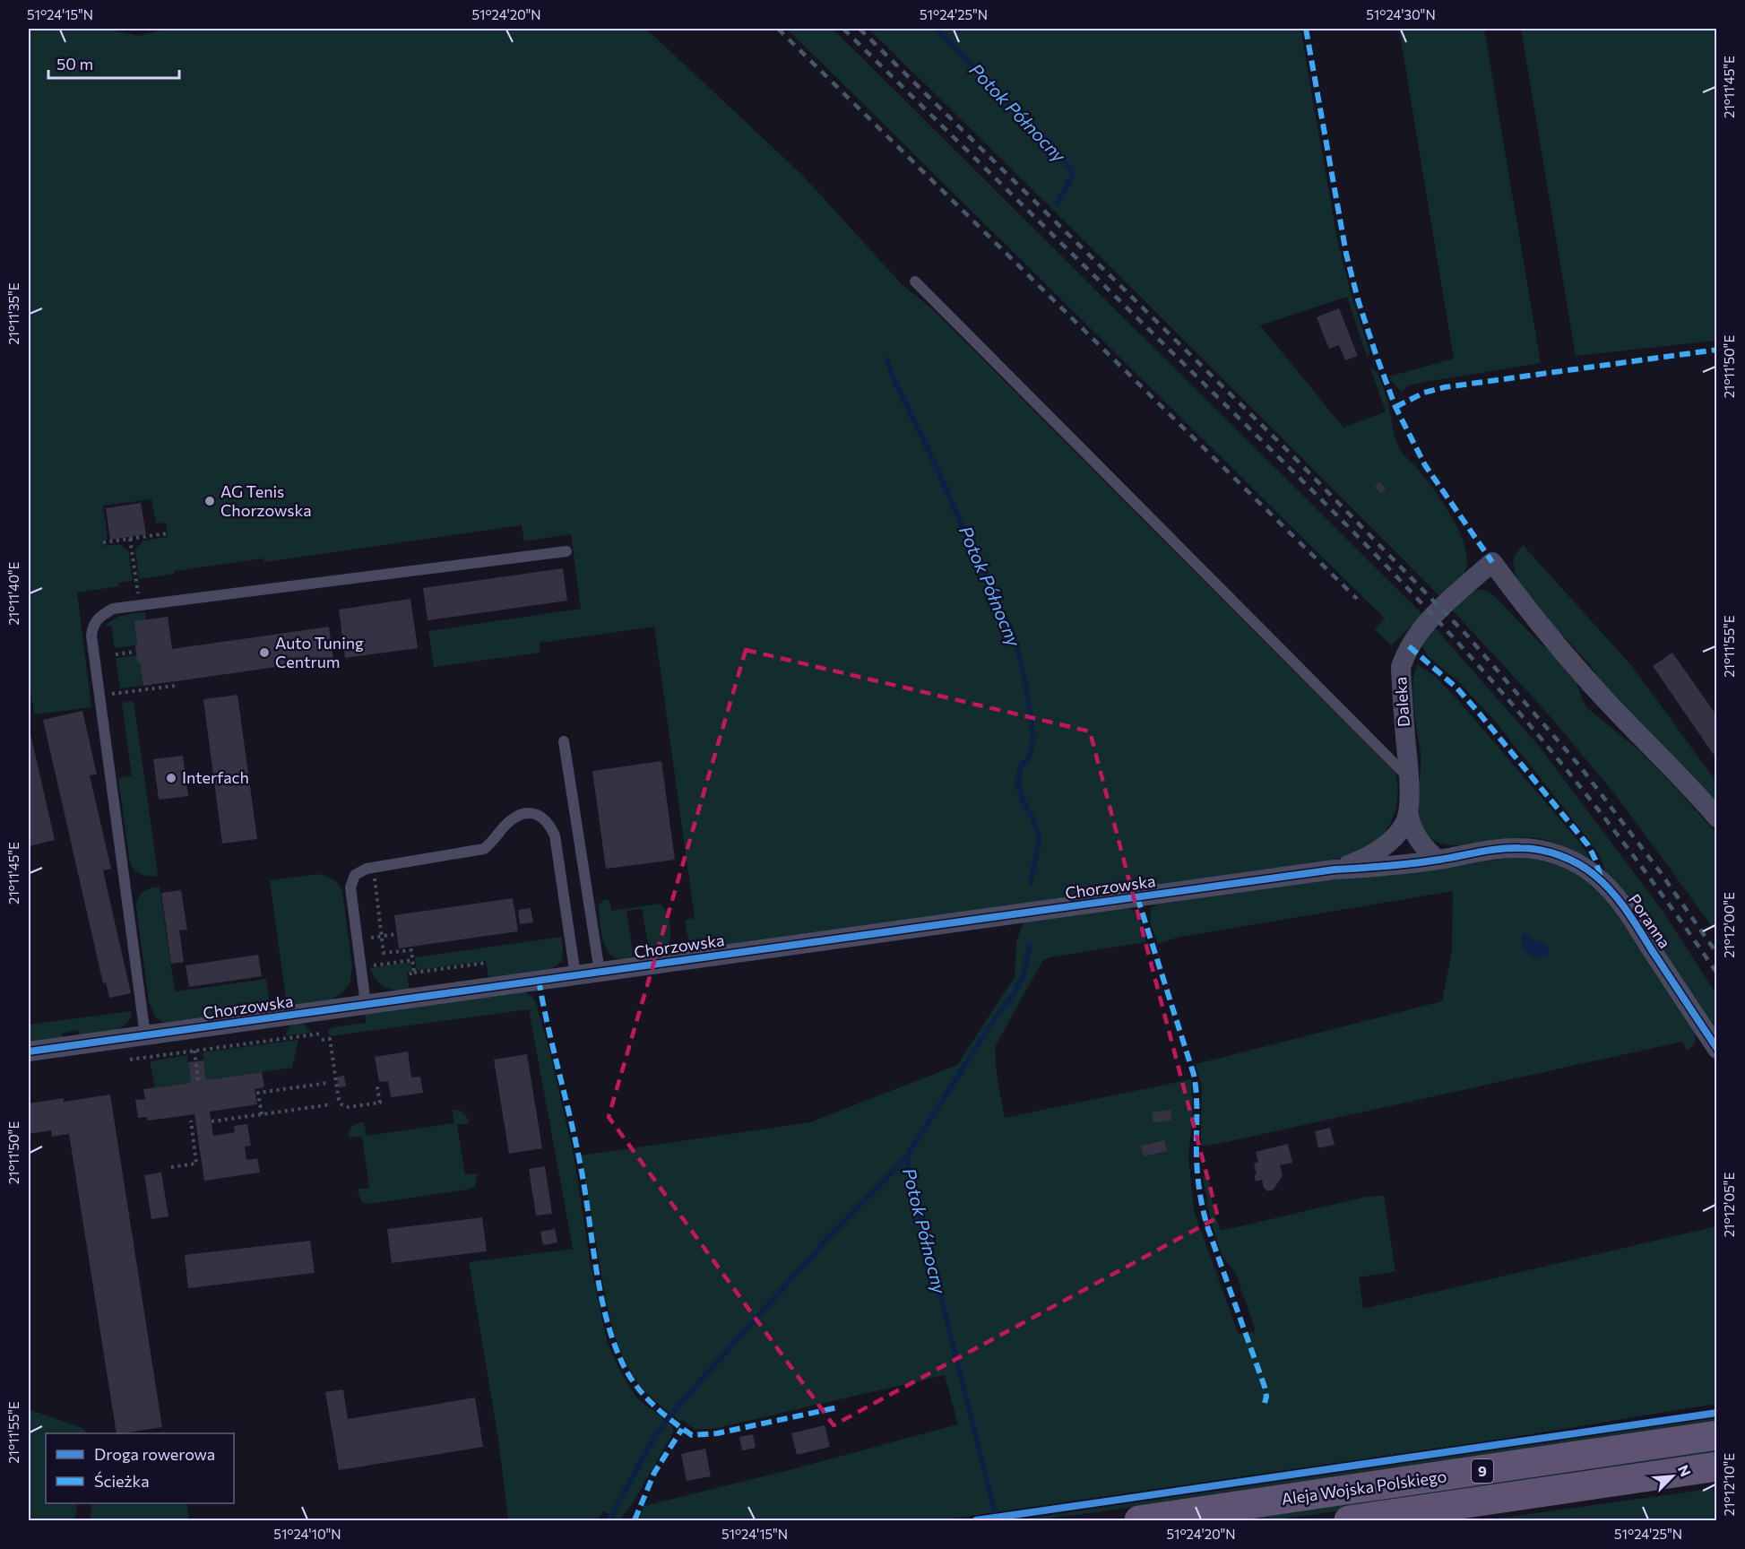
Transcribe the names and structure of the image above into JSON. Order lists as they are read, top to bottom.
{
  "streets": {
    "main road": ["9", "Aleja Wojska Polskiego"],
    "street": ["Daleka", "Chorzowska", "Poranna"]
  },
  "crossings": [
    ["Daleka", "Poranna"],
    ["Chorzowska", "Poranna"]
  ],
  "water": ["Potok Północny"],
  "places": ["AG Tenis Chorzowska", "Auto Tuning Centrum", "Interfach"],
  "legend": ["Droga rowerowa", "Ścieżka"],
  "scale_bar": "50 m",
  "north": "top right",
  "coordinates": [
    "51°24'15\"N",
    "51°24'20\"N",
    "51°24'25\"N",
    "51°24'30\"N",
    "21°11'45\"E",
    "21°11'35\"E",
    "21°11'50\"E",
    "21°11'40\"E",
    "21°11'55\"E",
    "21°12'00\"E",
    "21°12'05\"E",
    "21°12'10\"E",
    "51°24'10\"N"
  ]
}
